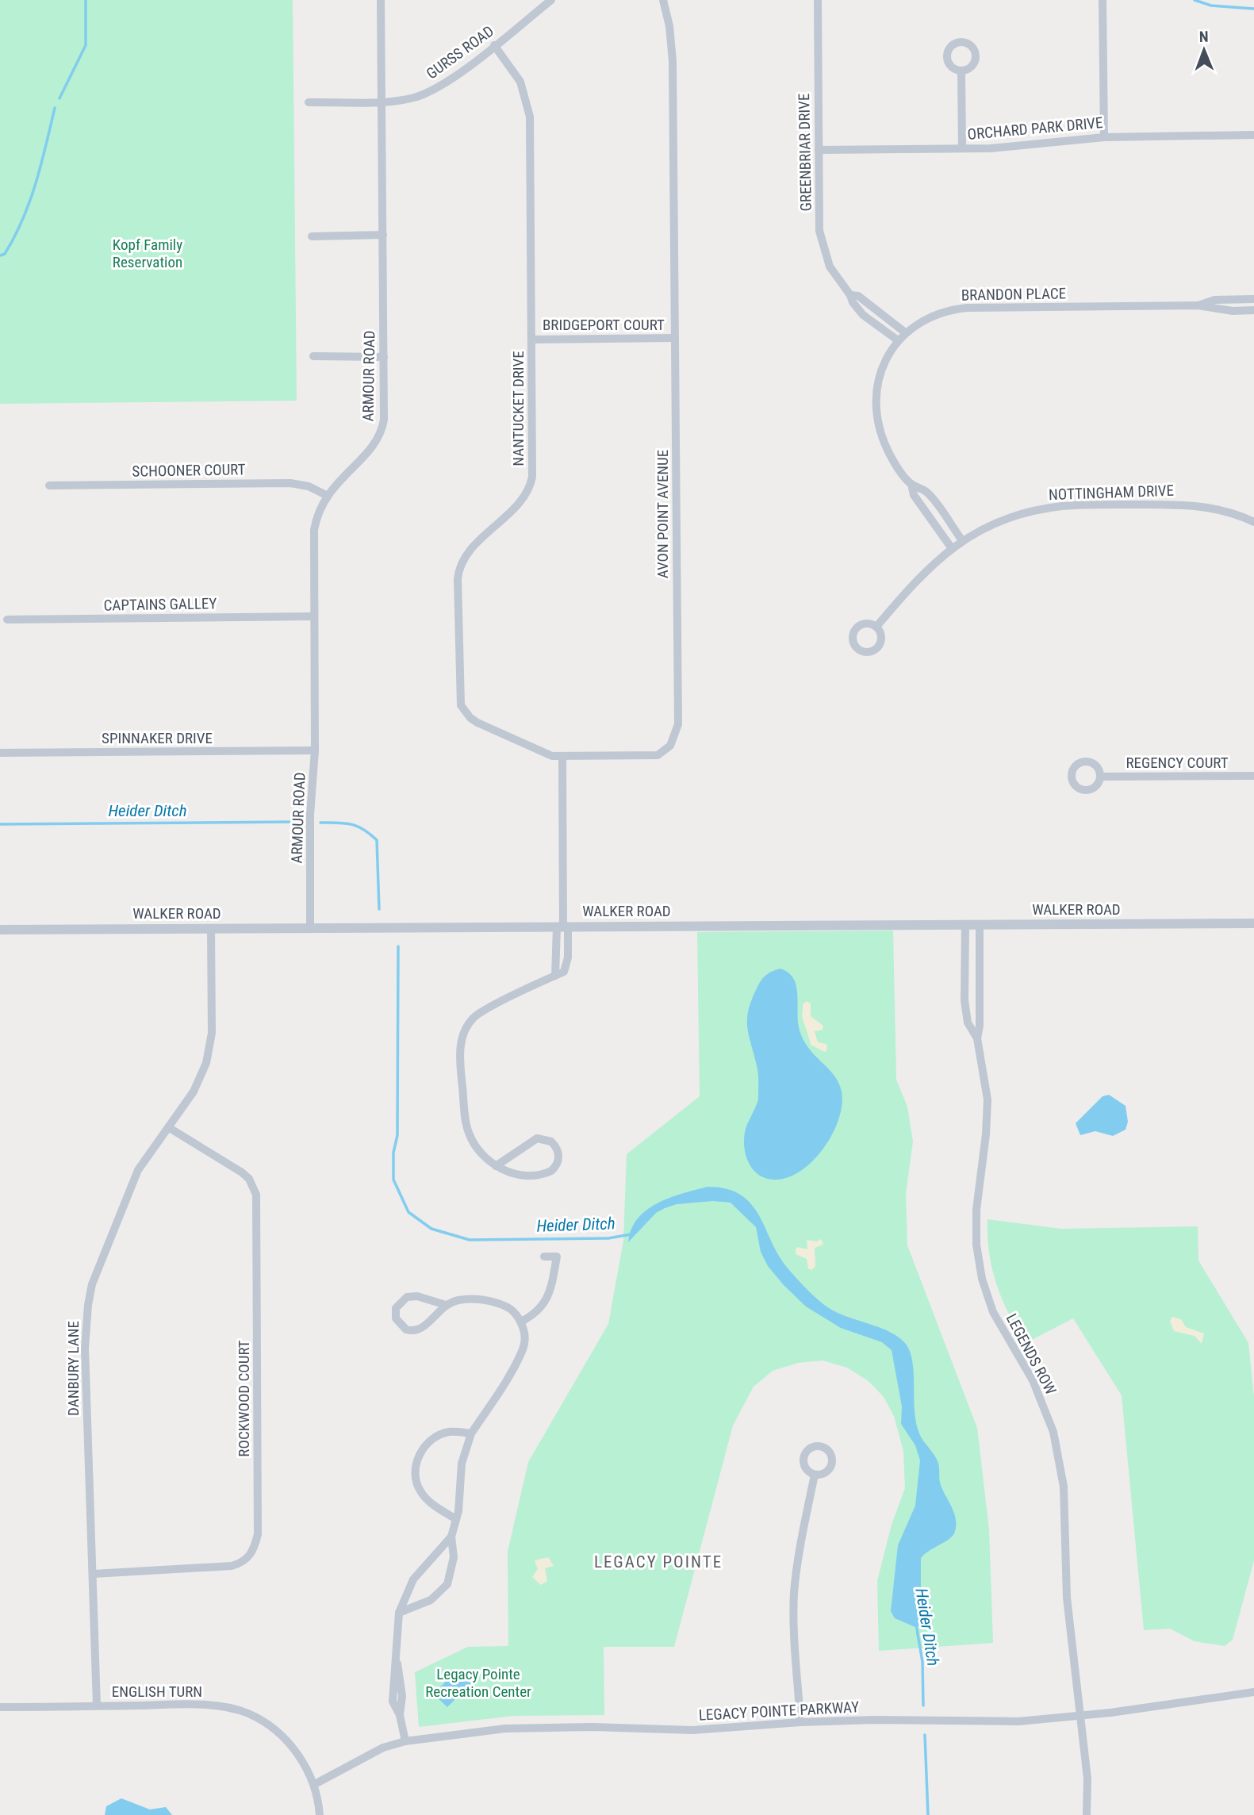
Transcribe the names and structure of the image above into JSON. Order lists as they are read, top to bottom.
{
  "streets": {
    "street": [
      "GURSS ROAD",
      "ORCHARD PARK DRIVE",
      "GREENBRIAR DRIVE",
      "BRANDON PLACE",
      "BRIDGEPORT COURT",
      "ARMOUR ROAD",
      "NANTUCKET DRIVE",
      "SCHOONER COURT",
      "NOTTINGHAM DRIVE",
      "AVON POINT AVENUE",
      "CAPTAINS GALLEY",
      "SPINNAKER DRIVE",
      "REGENCY COURT",
      "WALKER ROAD",
      "LEGENDS ROW",
      "DANBURY LANE",
      "ROCKWOOD COURT",
      "ENGLISH TURN",
      "LEGACY POINTE PARKWAY"
    ]
  },
  "crossings": [
    ["GURSS ROAD", "ARMOUR ROAD"],
    ["GURSS ROAD", "NANTUCKET DRIVE"],
    ["ORCHARD PARK DRIVE", "GREENBRIAR DRIVE"],
    ["GREENBRIAR DRIVE", "BRANDON PLACE"],
    ["BRANDON PLACE", "NOTTINGHAM DRIVE"],
    ["BRIDGEPORT COURT", "NANTUCKET DRIVE"],
    ["BRIDGEPORT COURT", "AVON POINT AVENUE"],
    ["ARMOUR ROAD", "SCHOONER COURT"],
    ["ARMOUR ROAD", "CAPTAINS GALLEY"],
    ["ARMOUR ROAD", "SPINNAKER DRIVE"],
    ["ARMOUR ROAD", "WALKER ROAD"],
    ["NANTUCKET DRIVE", "AVON POINT AVENUE"],
    ["WALKER ROAD", "LEGENDS ROW"],
    ["WALKER ROAD", "DANBURY LANE"],
    ["LEGENDS ROW", "LEGACY POINTE PARKWAY"],
    ["DANBURY LANE", "ROCKWOOD COURT"],
    ["DANBURY LANE", "ENGLISH TURN"],
    ["ENGLISH TURN", "LEGACY POINTE PARKWAY"]
  ],
  "districts": ["LEGACY POINTE"],
  "water": ["Heider Ditch"],
  "parks": ["Kopf Family Reservation", "Legacy Pointe Recreation Center"],
  "north": "top"
}
